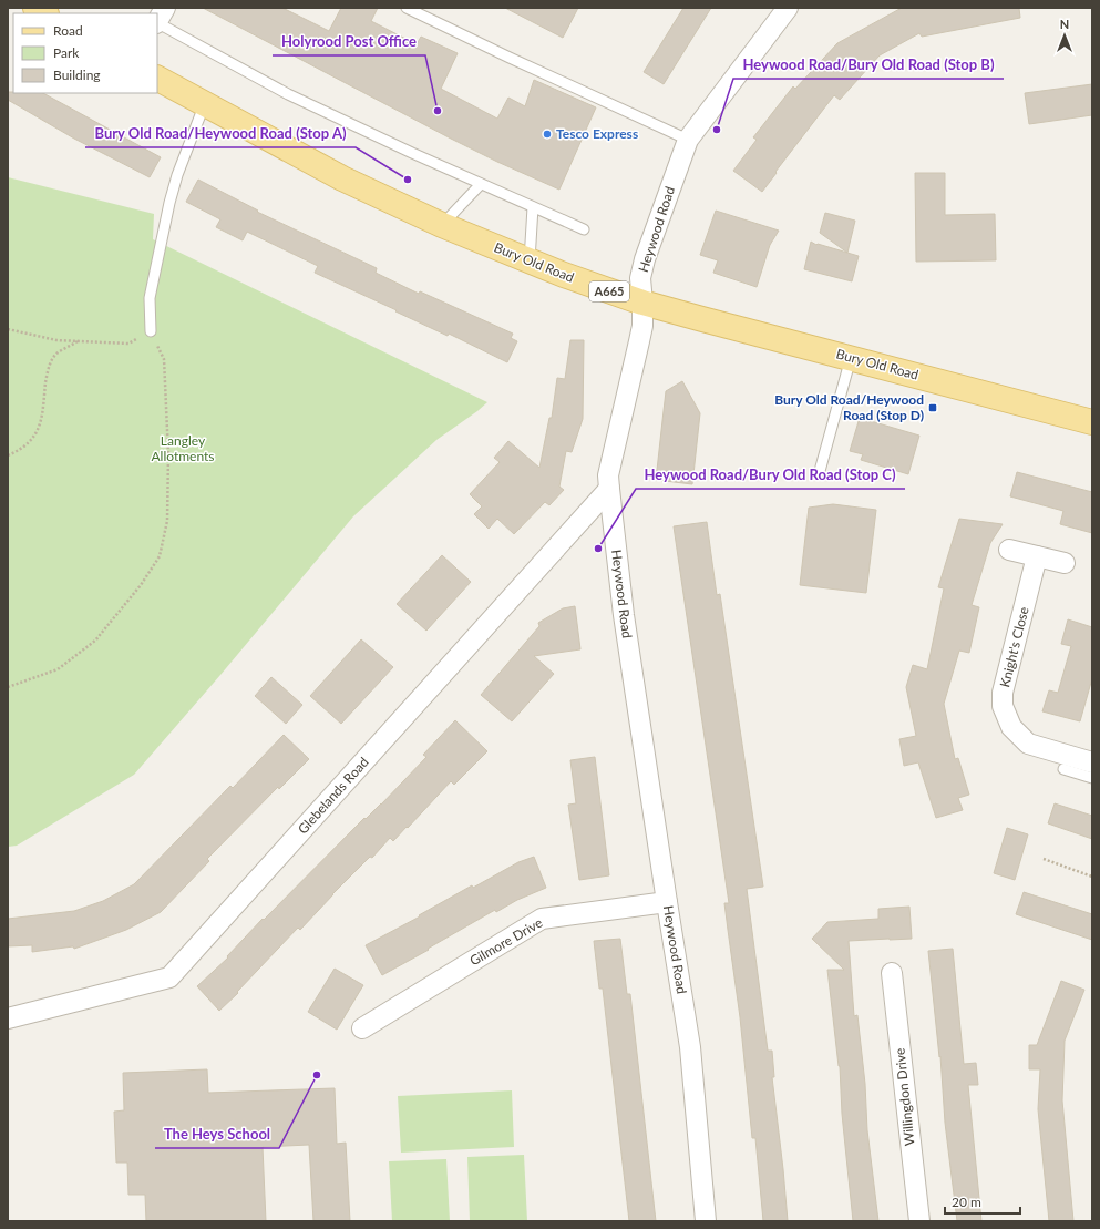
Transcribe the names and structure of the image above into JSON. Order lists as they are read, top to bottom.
{
  "streets": {
    "main road": ["Bury Old Road", "A665"],
    "street": [
      "Heywood Road",
      "Knight's Close",
      "Glebelands Road",
      "Gilmore Drive",
      "Willingdon Drive"
    ]
  },
  "crossings": [
    ["Heywood Road", "Bury Old Road"],
    ["Heywood Road", "Glebelands Road"],
    ["Heywood Road", "Gilmore Drive"]
  ],
  "parks": ["Langley Allotments"],
  "places": {
    "other": [
      "Holyrood Post Office",
      "Heywood Road/Bury Old Road (Stop B)",
      "Tesco Express",
      "Bury Old Road/Heywood Road (Stop A)",
      "Heywood Road/Bury Old Road (Stop C)",
      "The Heys School"
    ],
    "transit": ["Bury Old Road/Heywood Road (Stop D)"]
  },
  "legend": ["Road", "Park", "Building"],
  "scale_bar": "20 m",
  "north": "top"
}
